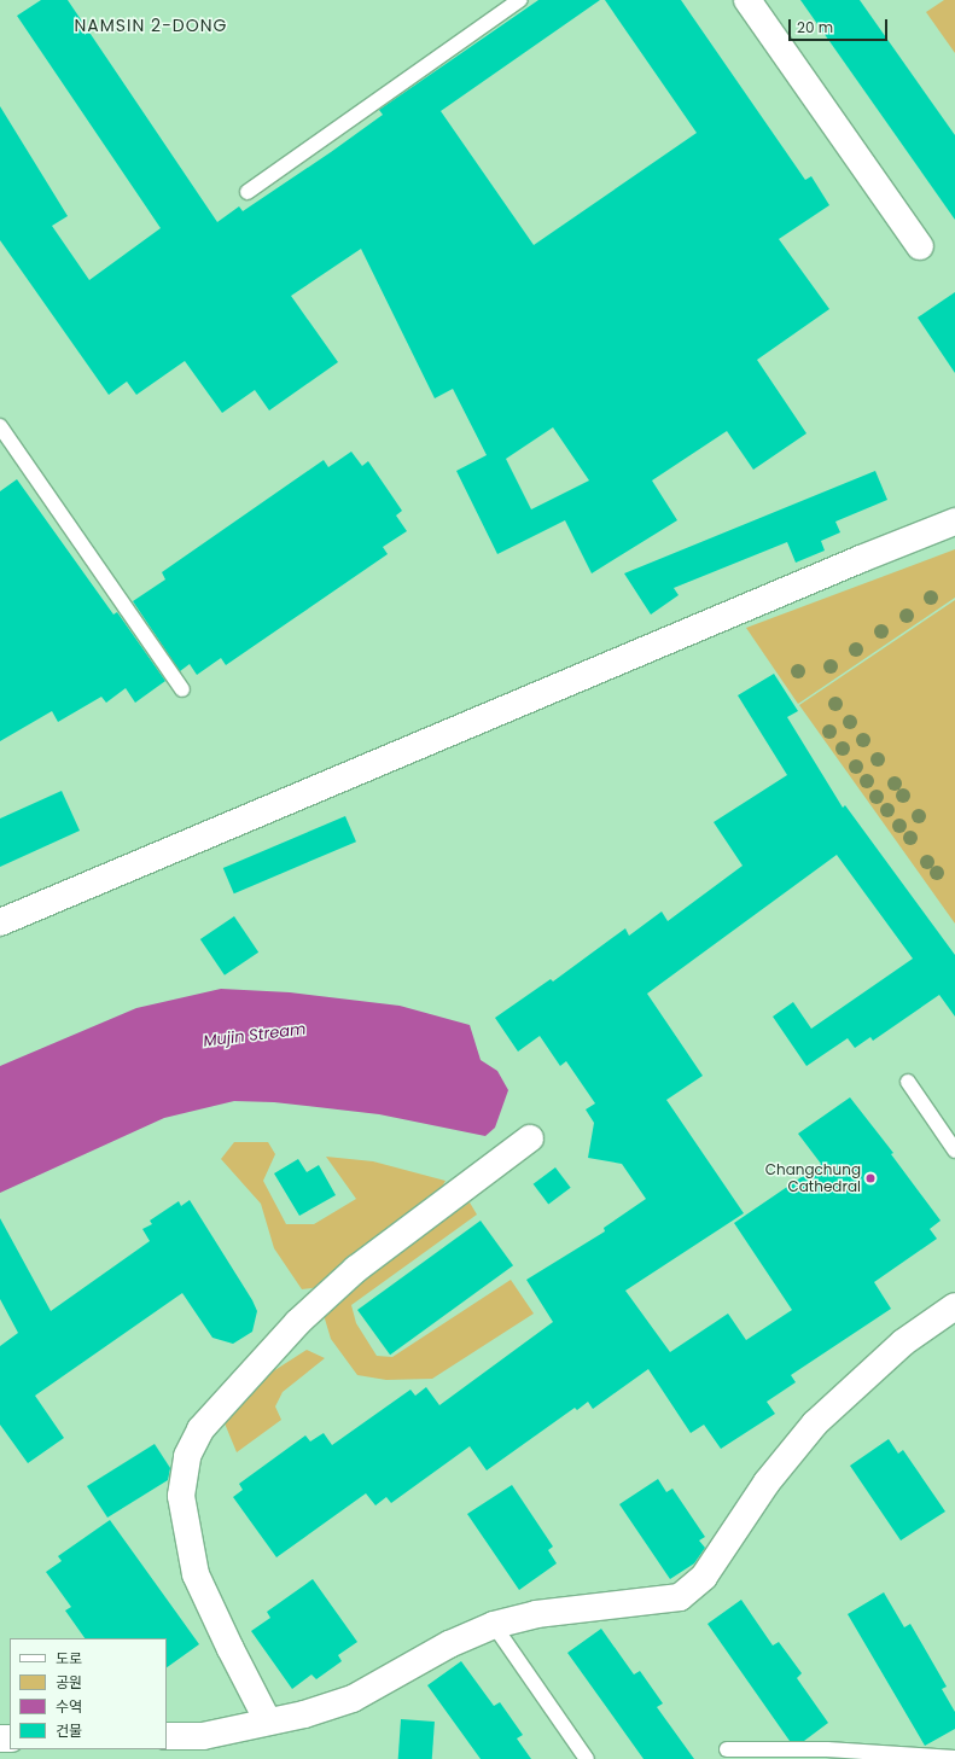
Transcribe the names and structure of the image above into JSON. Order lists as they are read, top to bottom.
{
  "districts": ["NAMSIN 2-DONG"],
  "water": ["Mujin Stream"],
  "places": ["Changchung Cathedral"],
  "legend": [
    "도로",
    "공원",
    "수역",
    "건물"
  ],
  "scale_bar": "20 m"
}
